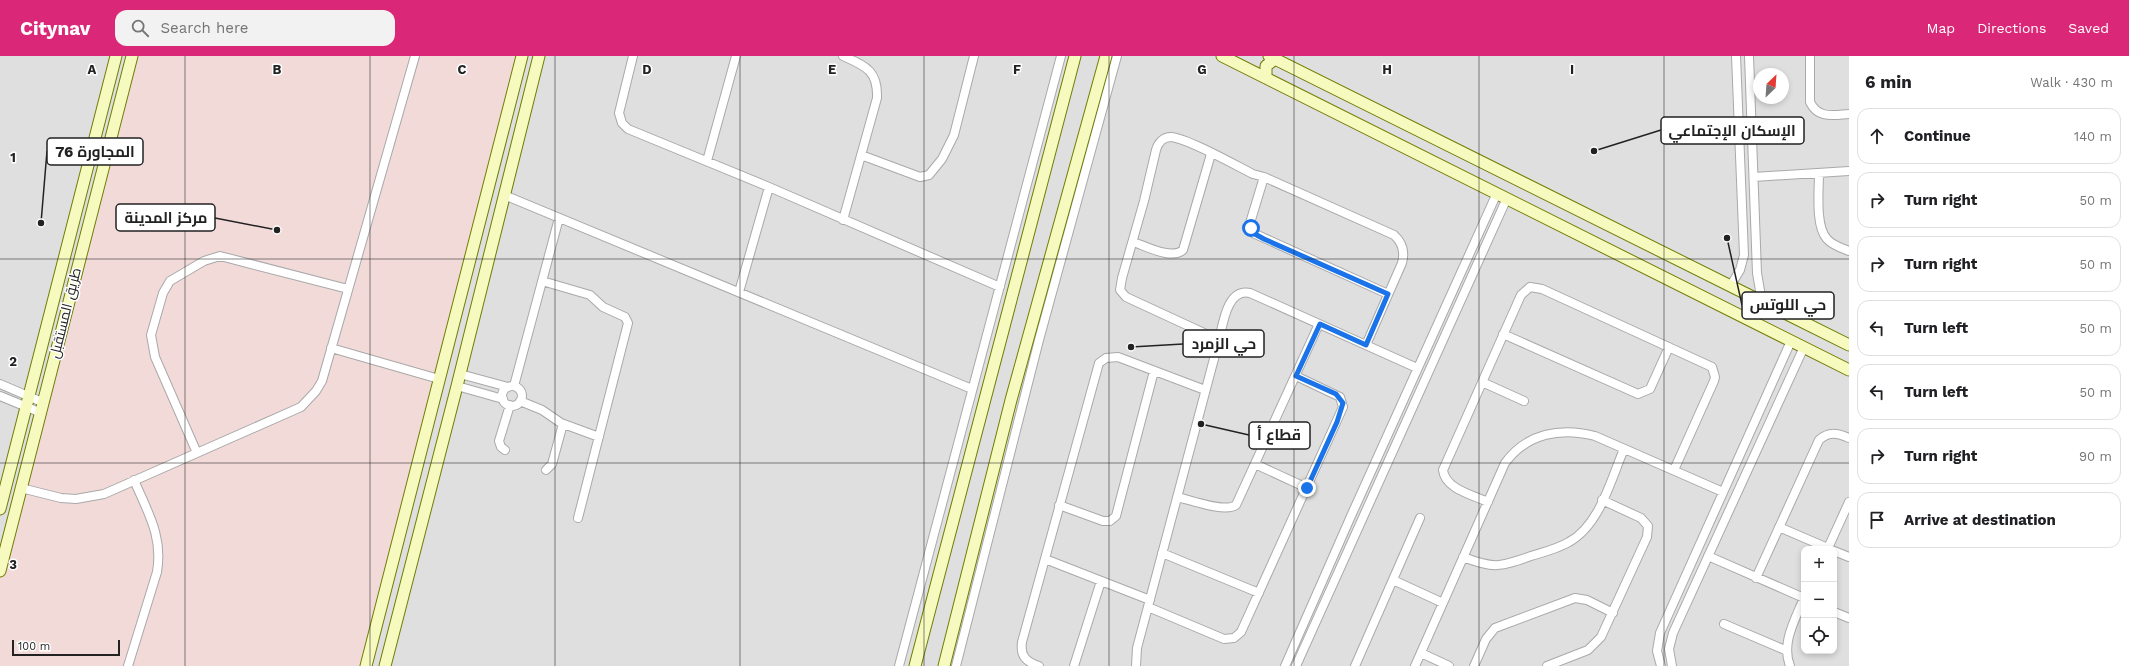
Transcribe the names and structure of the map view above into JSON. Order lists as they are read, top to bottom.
{
  "streets": {
    "street": ["طريق المستقبل"]
  },
  "places": [
    "الإسكان الإجتماعي",
    "المجاورة 76",
    "مركز المدينة",
    "حي اللوتس",
    "حي الزمرد",
    "قطاع أ"
  ],
  "scale_bar": "100 m",
  "north": "top right",
  "page": {
    "header": "Citynav",
    "search": "Search here",
    "nav": ["Map", "Directions", "Saved"],
    "heading": ["6 min", "Walk · 430 m"],
    "list": [
      ["Continue", "140 m"],
      ["Turn right", "50 m"],
      ["Turn right", "50 m"],
      ["Turn left", "50 m"],
      ["Turn left", "50 m"],
      ["Turn right", "90 m"],
      "Arrive at destination"
    ],
    "map_buttons": ["+", "−"],
    "scale": "100 m"
  },
  "grid": {
    "columns": [
      "A",
      "B",
      "C",
      "D",
      "E",
      "F",
      "G",
      "H",
      "I"
    ],
    "rows": ["1", "2", "3"]
  }
}
